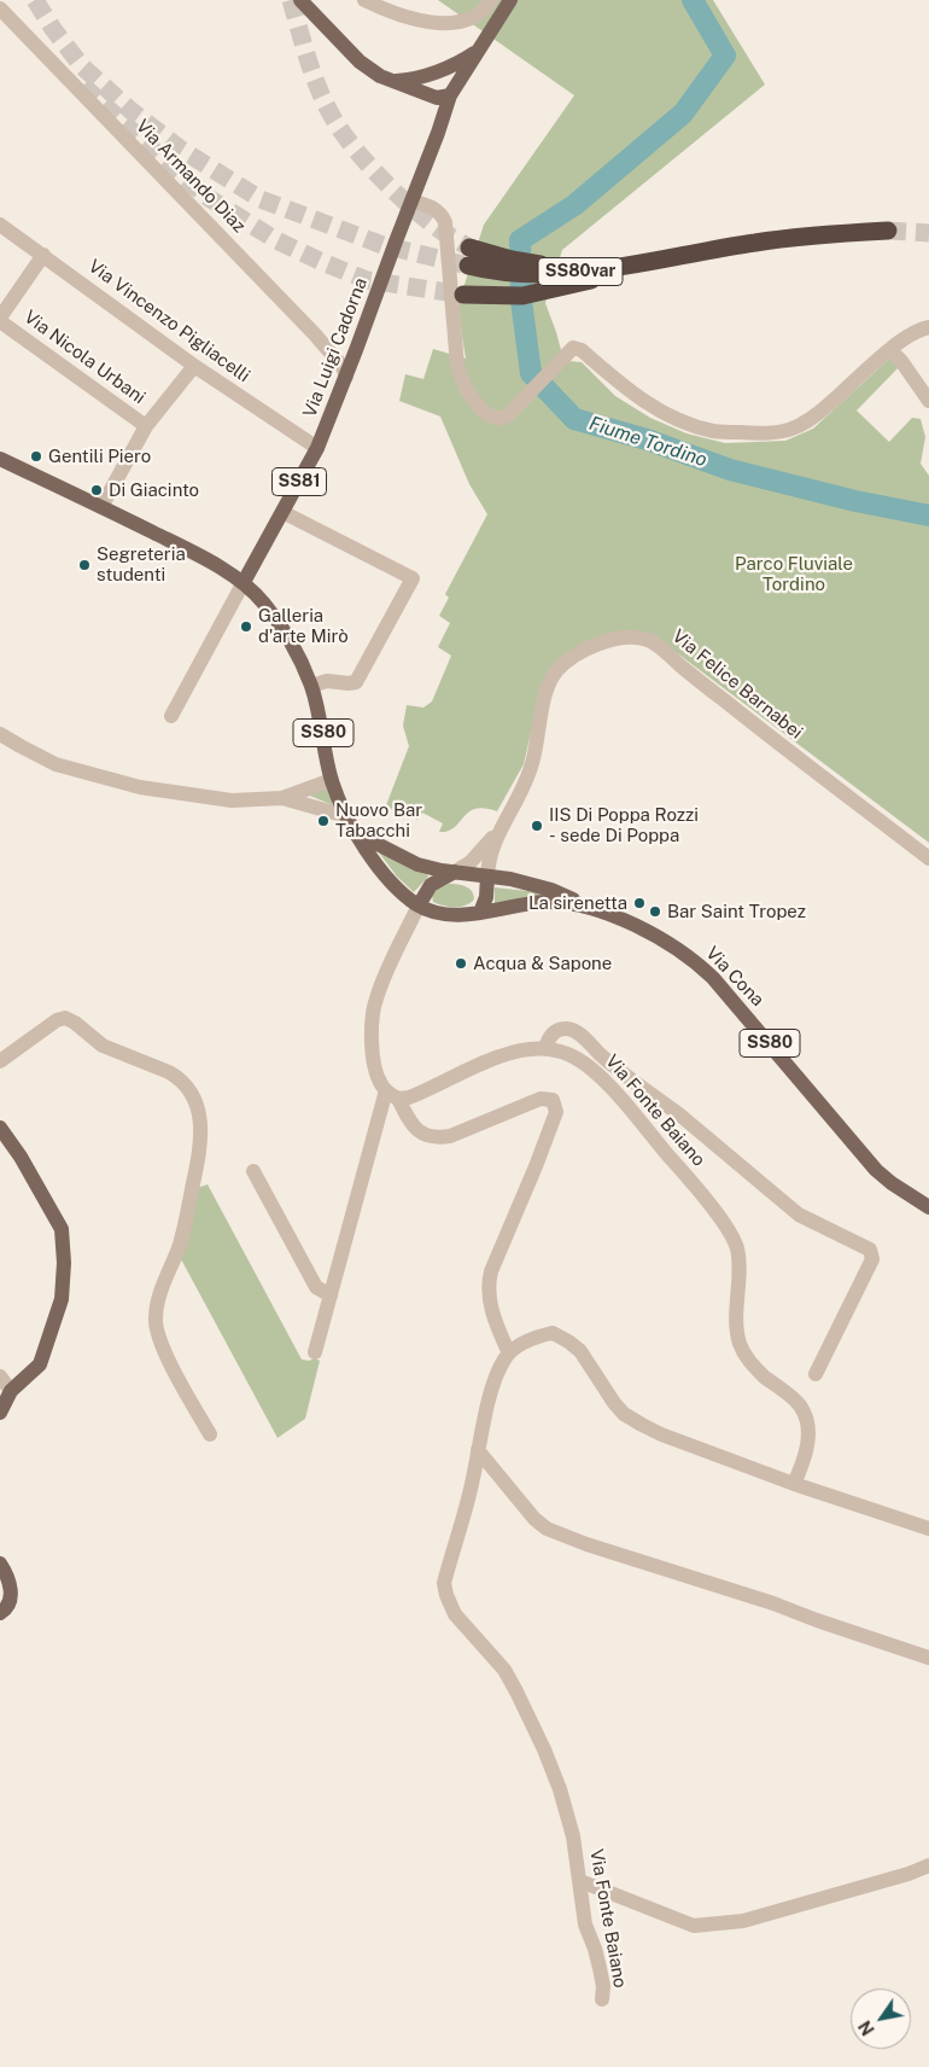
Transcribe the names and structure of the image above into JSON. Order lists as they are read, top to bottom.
{
  "streets": {
    "main road": [
      "Via Luigi Cadorna",
      "SS81",
      "SS80",
      "Via Cona"
    ],
    "street": [
      "Via Armando Diaz",
      "Via Vincenzo Pigliacelli",
      "Via Nicola Urbani",
      "Via Felice Barnabei",
      "Via Fonte Baiano"
    ]
  },
  "crossings": [
    ["Via Armando Diaz", "Via Luigi Cadorna"],
    ["Via Vincenzo Pigliacelli", "Via Luigi Cadorna"],
    ["Via Luigi Cadorna", "SS81"],
    ["Via Luigi Cadorna", "SS80"],
    ["Via Felice Barnabei", "SS80"],
    ["Via Felice Barnabei", "Via Cona"],
    ["SS80", "Via Cona"]
  ],
  "water": ["Fiume Tordino"],
  "parks": ["Parco Fluviale Tordino"],
  "places": [
    "Gentili Piero",
    "Di Giacinto",
    "Segreteria studenti",
    "Galleria d'arte Mirò",
    "Nuovo Bar Tabacchi",
    "IIS Di Poppa Rozzi - sede Di Poppa",
    "La sirenetta",
    "Bar Saint Tropez",
    "Acqua & Sapone"
  ],
  "north": "bottom left"
}
